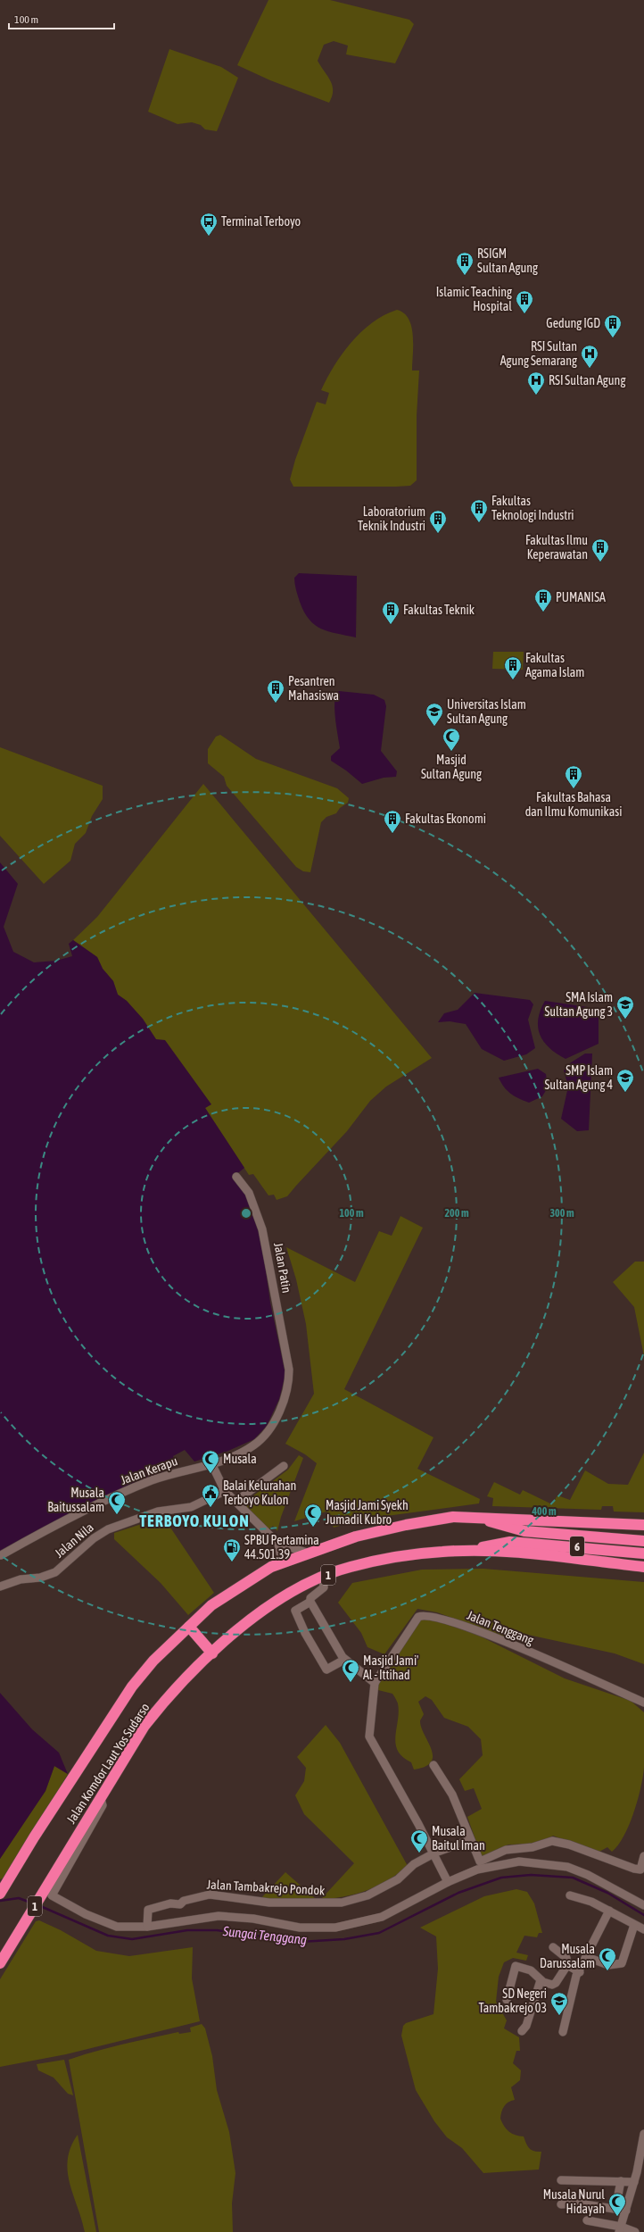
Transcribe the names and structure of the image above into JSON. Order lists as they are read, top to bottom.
{
  "streets": {
    "highway": ["6", "1", "Jalan Komdor Laut Yos Sudarso"],
    "street": [
      "Jalan Patin",
      "Jalan Kerapu",
      "Jalan Nila",
      "Jalan Tenggang",
      "Jalan Tambakrejo Pondok"
    ]
  },
  "crossings": [
    ["Jalan Patin", "Jalan Kerapu"],
    ["6", "Jalan Komdor Laut Yos Sudarso"]
  ],
  "districts": ["TERBOYO KULON"],
  "water": ["Sungai Tenggang"],
  "places": {
    "bus stop": ["Terminal Terboyo"],
    "building": [
      "RSIGM Sultan Agung",
      "Islamic Teaching Hospital",
      "Gedung IGD",
      "Fakultas Teknologi Industri",
      "Laboratorium Teknik Industri",
      "Fakultas Ilmu Keperawatan",
      "PUMANISA",
      "Fakultas Teknik",
      "Fakultas Agama Islam",
      "Pesantren Mahasiswa",
      "Fakultas Bahasa dan Ilmu Komunikasi",
      "Fakultas Ekonomi"
    ],
    "hospital": ["RSI Sultan Agung Semarang", "RSI Sultan Agung"],
    "school or university": [
      "Universitas Islam Sultan Agung",
      "SMA Islam Sultan Agung 3",
      "SMP Islam Sultan Agung 4",
      "SD Negeri Tambakrejo 03"
    ],
    "mosque": [
      "Masjid Sultan Agung",
      "Musala",
      "Musala Baitussalam",
      "Masjid Jami Syekh Jumadil Kubro",
      "Masjid Jami' Al - Ittihad",
      "Musala Baitul Iman",
      "Musala Darussalam",
      "Musala Nurul Hidayah"
    ],
    "public building": ["Balai Kelurahan Terboyo Kulon"],
    "fuel station": ["SPBU Pertamina 44.501.39"]
  },
  "scale_bar": "100 m",
  "rings": [
    "100 m",
    "200 m",
    "300 m",
    "400 m"
  ]
}
